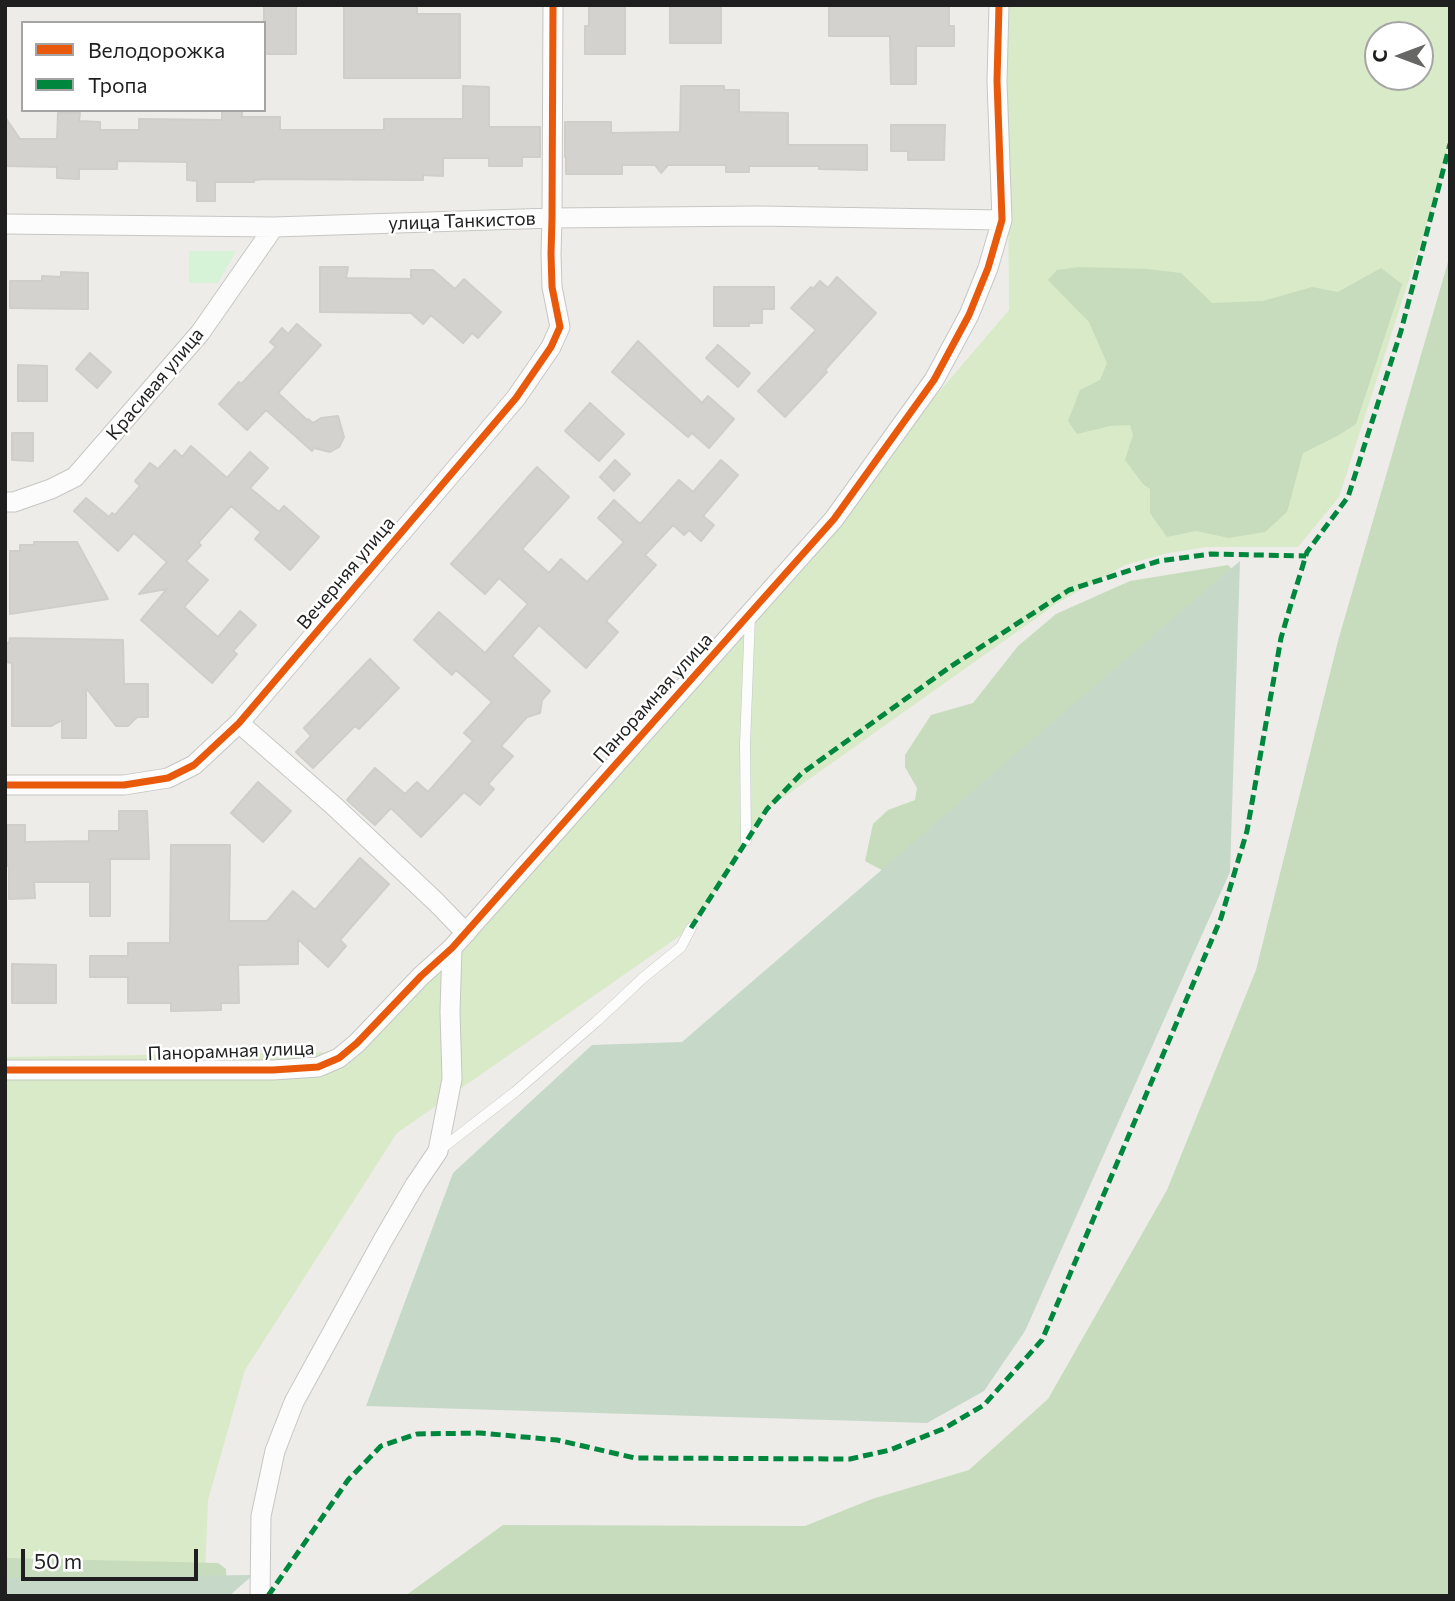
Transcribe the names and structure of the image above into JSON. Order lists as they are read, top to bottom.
{
  "streets": {
    "street": [
      "улица Танкистов",
      "Красивая улица",
      "Вечерняя улица",
      "Панорамная улица"
    ]
  },
  "crossings": [
    ["улица Танкистов", "Красивая улица"],
    ["улица Танкистов", "Вечерняя улица"],
    ["улица Танкистов", "Панорамная улица"]
  ],
  "legend": ["Велодорожка", "Тропа"],
  "scale_bar": "50 m",
  "north": "left"
}
